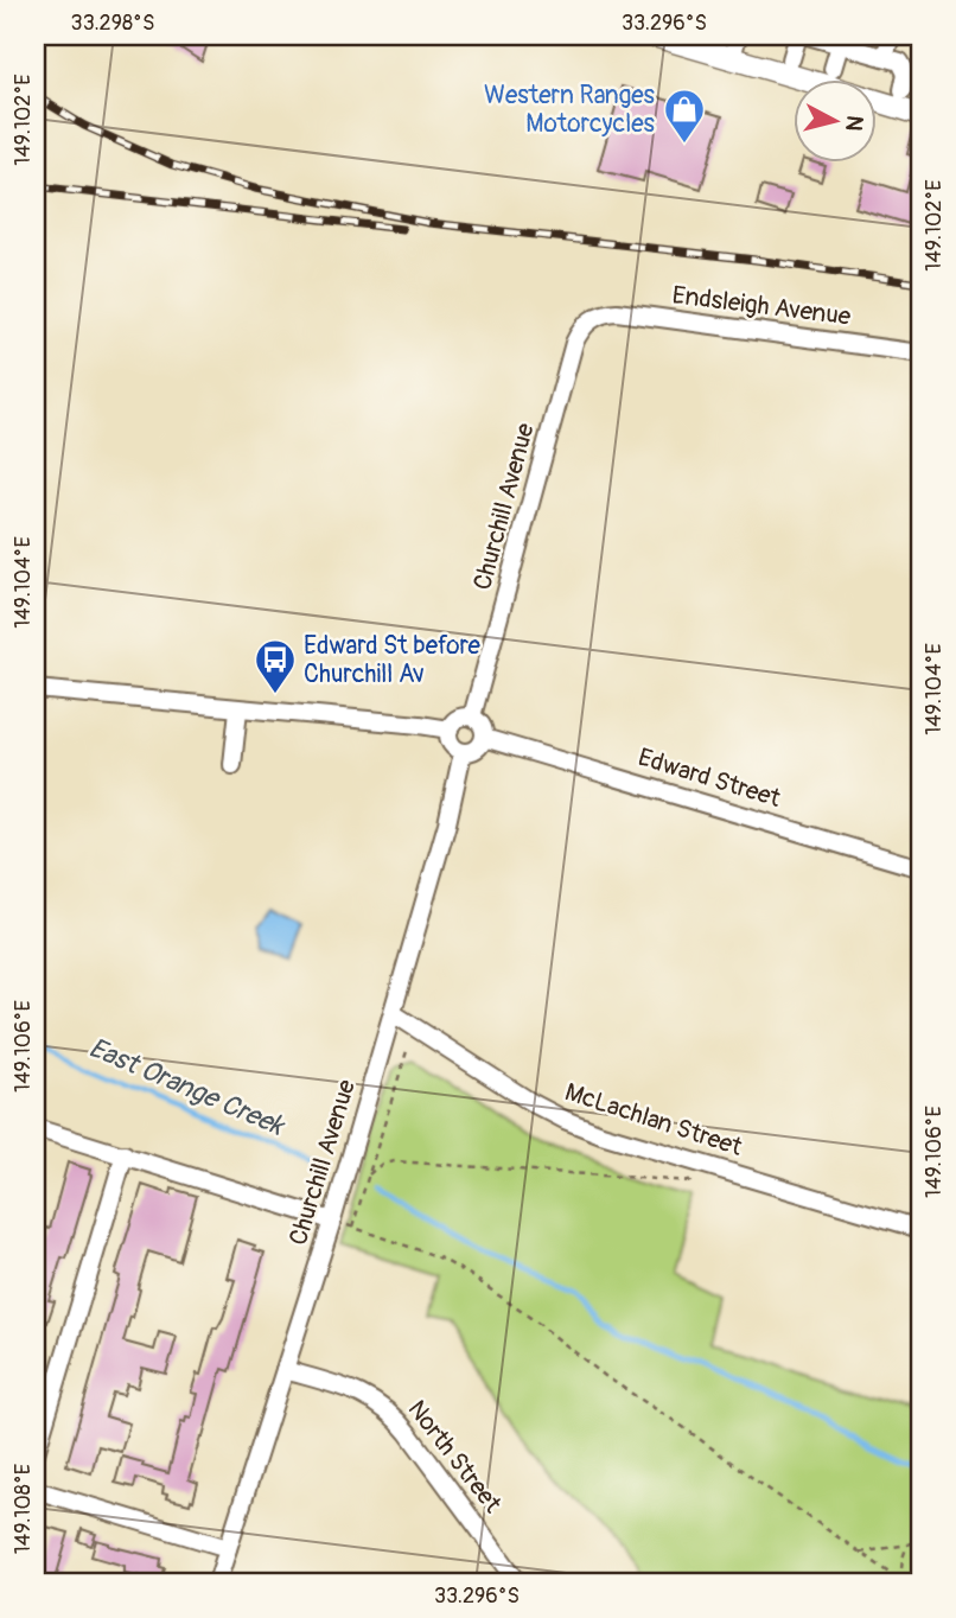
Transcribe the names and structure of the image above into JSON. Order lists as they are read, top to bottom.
{
  "streets": {
    "street": [
      "Endsleigh Avenue",
      "Churchill Avenue",
      "Edward Street",
      "McLachlan Street",
      "North Street"
    ]
  },
  "crossings": [
    ["Endsleigh Avenue", "Churchill Avenue"],
    ["Churchill Avenue", "Edward Street"],
    ["Churchill Avenue", "McLachlan Street"],
    ["Churchill Avenue", "North Street"]
  ],
  "water": ["East Orange Creek"],
  "places": {
    "shop": ["Western Ranges Motorcycles"],
    "bus stop": ["Edward St before Churchill Av"]
  },
  "north": "right",
  "coordinates": [
    "33.298°S",
    "33.296°S",
    "149.102°E",
    "149.104°E",
    "149.106°E",
    "149.108°E"
  ]
}
